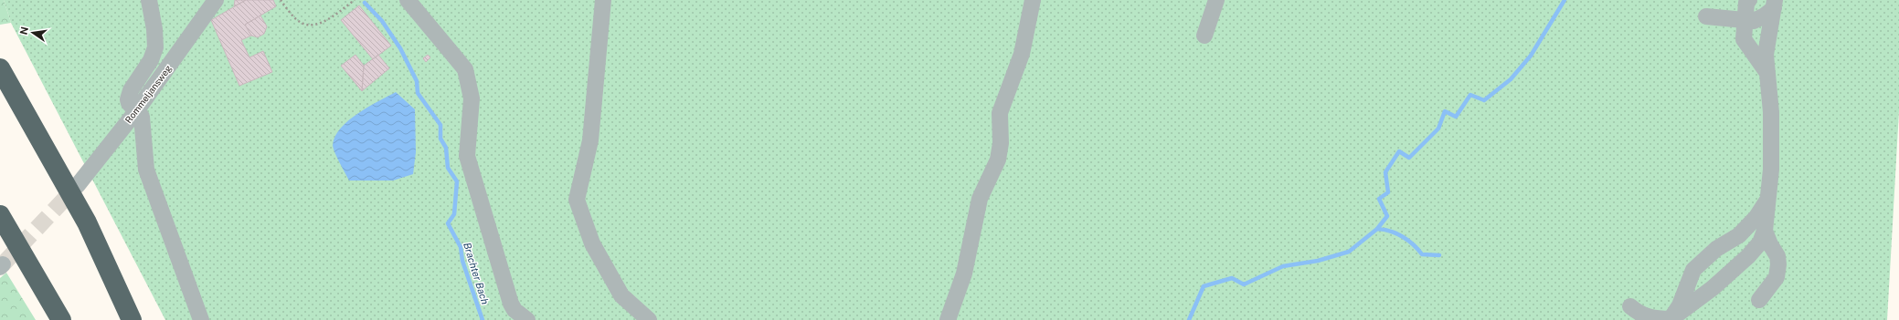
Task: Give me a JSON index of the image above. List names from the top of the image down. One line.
{"streets":{"street":["Rommeljansweg"]},"water":["Brachter Bach"],"north":"left"}
